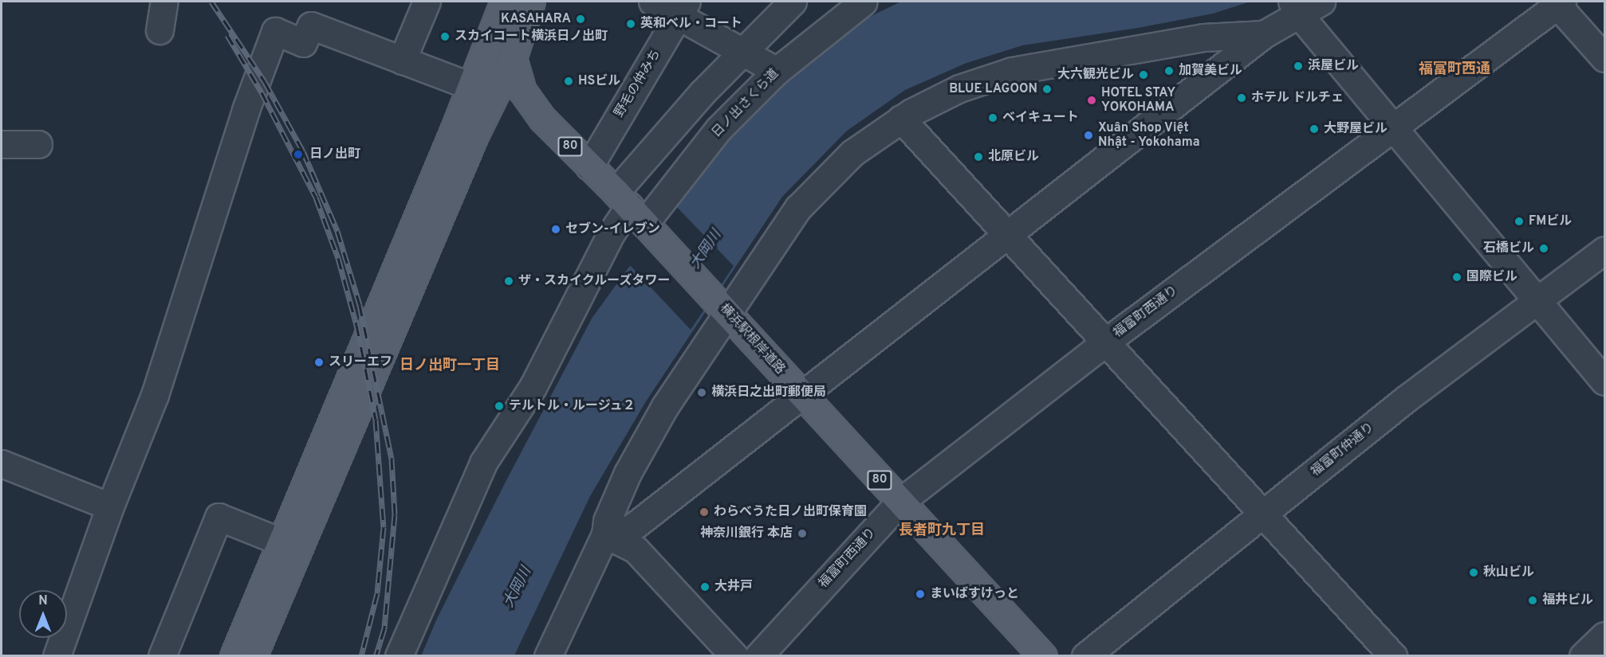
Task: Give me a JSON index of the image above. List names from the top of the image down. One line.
{"streets":{"main road":["80","横浜駅根岸道路"],"street":["野毛の仲みち","日ノ出さくら道","福富町西通り","福富町仲通り"]},"crossings":[["野毛の仲みち","横浜駅根岸道路"],["日ノ出さくら道","横浜駅根岸道路"],["福富町西通り","横浜駅根岸道路"]],"districts":["福富町西通","日ノ出町一丁目","長者町九丁目"],"water":["大岡川"],"places":["KASAHARA","英和ベル・コート","スカイコート横浜日ノ出町","浜屋ビル","加賀美ビル","大六観光ビル","HSビル","BLUE LAGOON","ホテル ドルチェ","HOTEL STAY YOKOHAMA","ベイキュート","大野屋ビル","Xuân Shop Việt Nhật - Yokohama","日ノ出町","北原ビル","FMビル","セブン-イレブン","石橋ビル","国際ビル","ザ・スカイクルーズタワー","スリーエフ","横浜日之出町郵便局","テルトル・ルージュ２","わらべうた日ノ出町保育園","神奈川銀行 本店","秋山ビル","大井戸","まいばすけっと","福井ビル"],"north":"top"}
